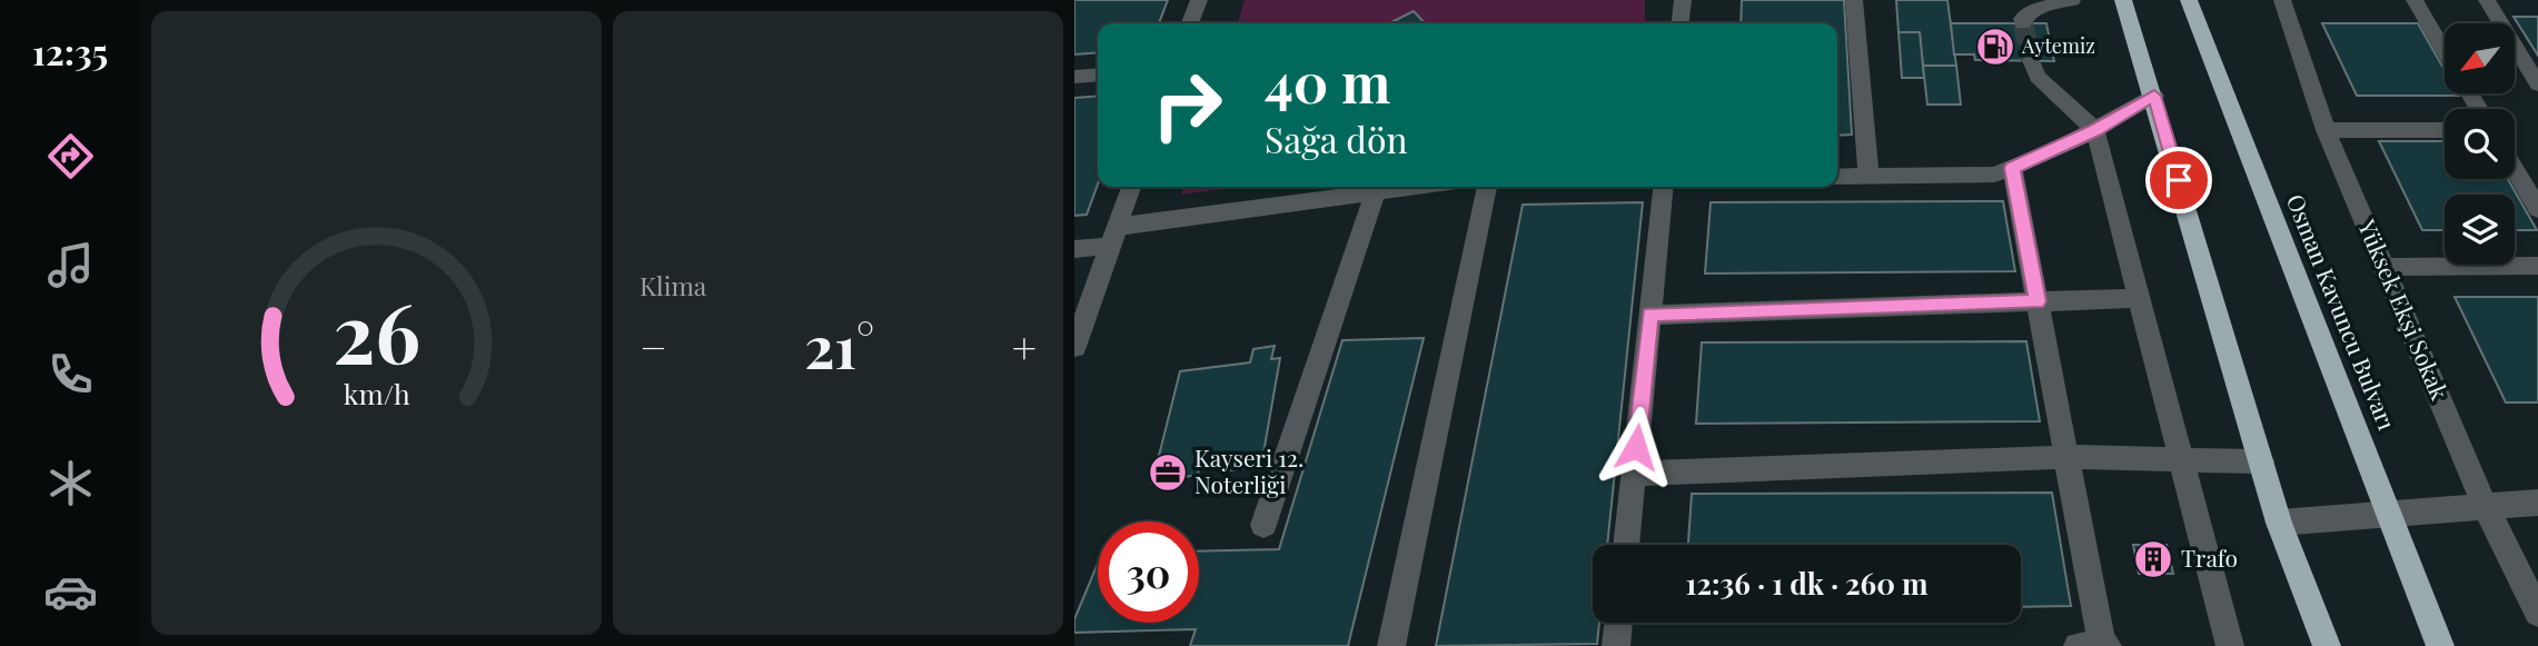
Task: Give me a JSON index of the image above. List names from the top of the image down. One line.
{"streets":{"highway":["Osman Kavuncu Bulvarı"],"street":["Yüksek Ekşi Sokak"]},"places":{"fuel station":["Aytemiz"],"office":["Kayseri 12. Noterliği"],"building":["Trafo"]},"north":"bottom left","page":{"tabs":"12:35","tile":"Klima","turn":["40 m","Sağa dön"],"heat":["−","21°","+"],"limit":"30","trip":"12:36 · 1 dk · 260 m","gauge":["26","km/h"]}}
